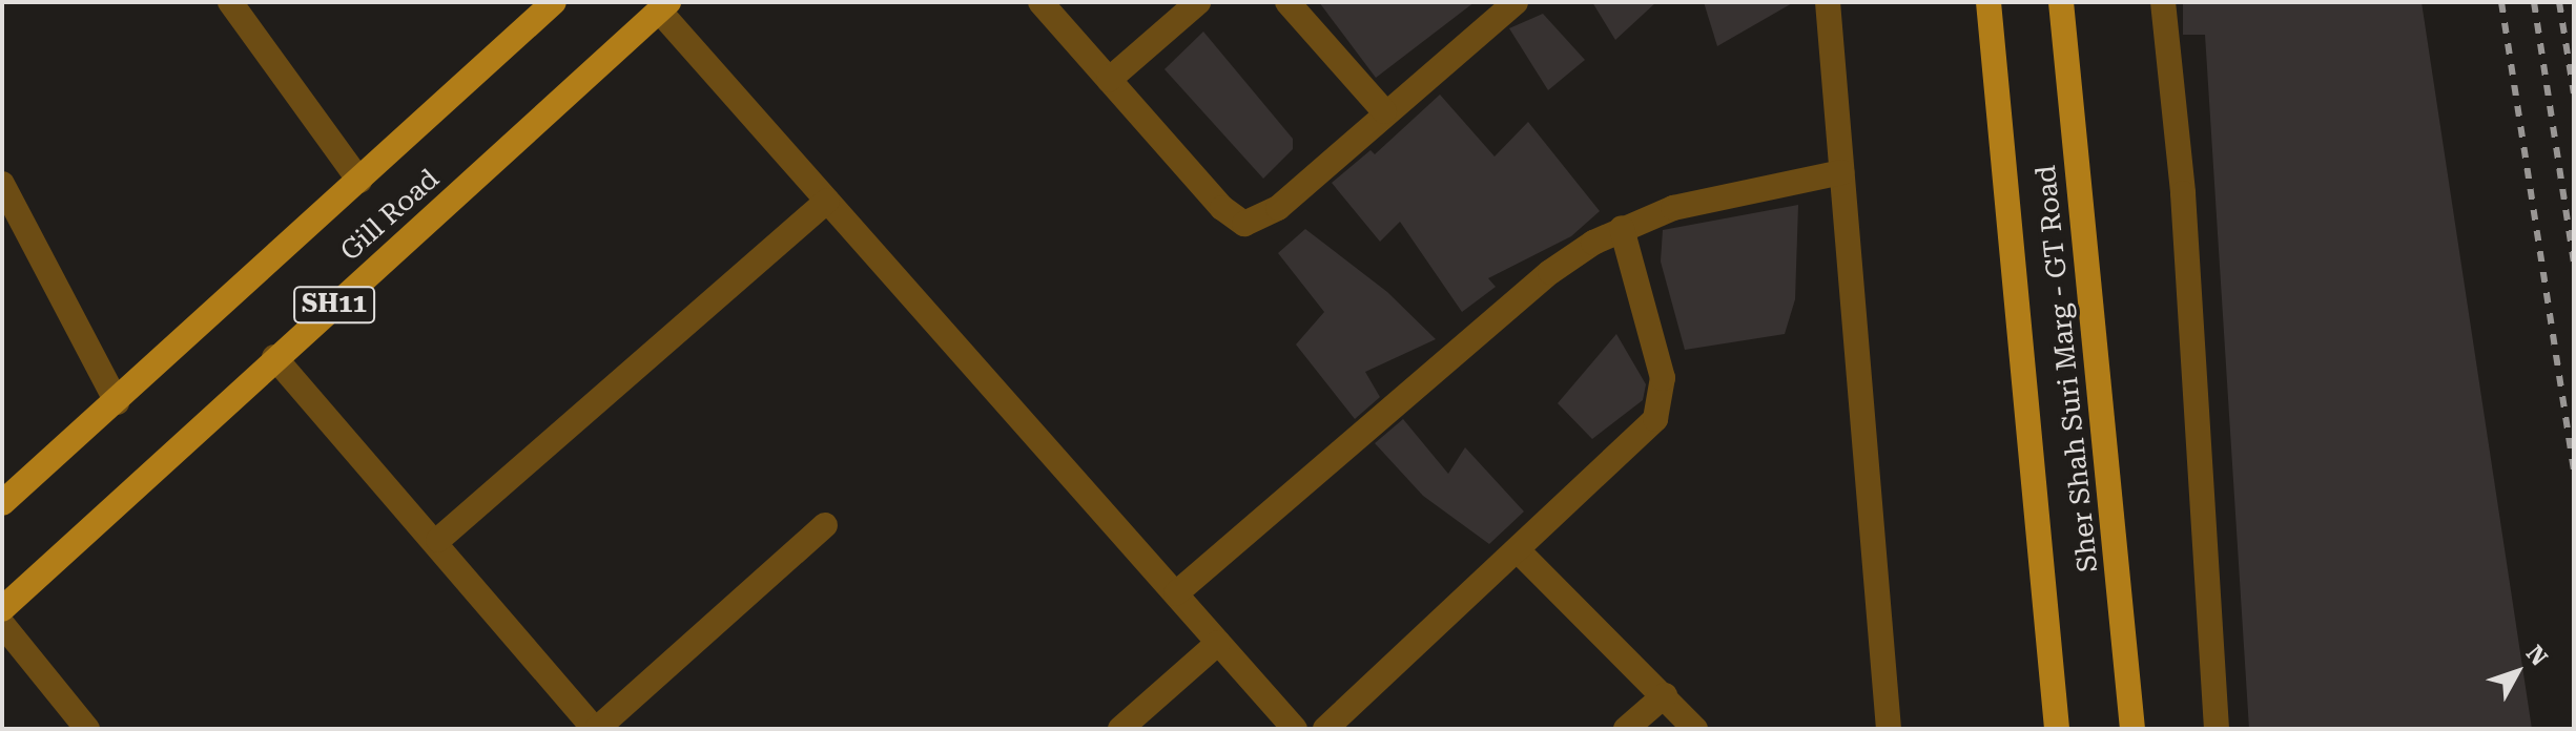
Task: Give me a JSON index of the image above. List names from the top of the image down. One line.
{"streets":{"main road":["Gill Road","SH11","Sher Shah Suri Marg - GT Road"]},"north":"top right"}
